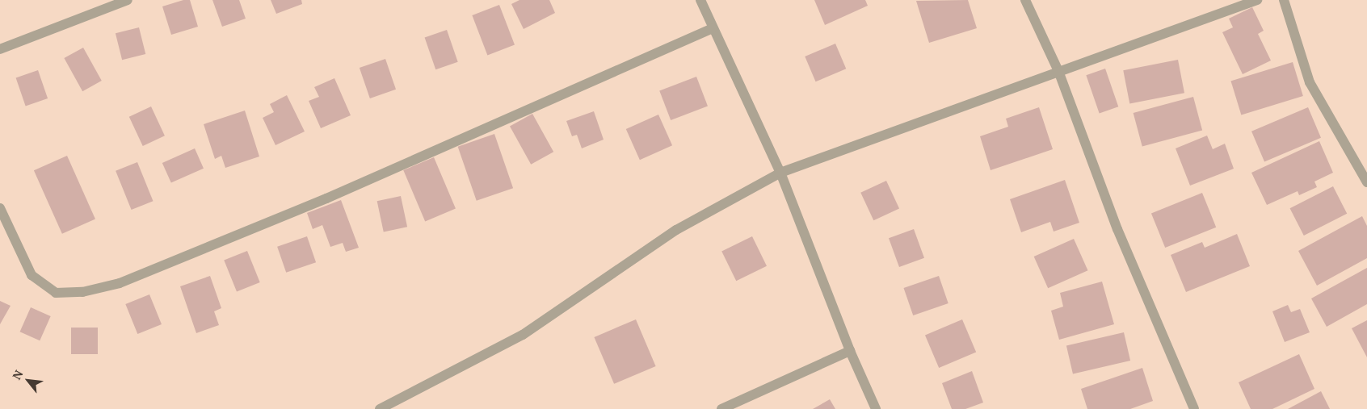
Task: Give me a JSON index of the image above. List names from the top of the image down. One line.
{"north":"top left"}
